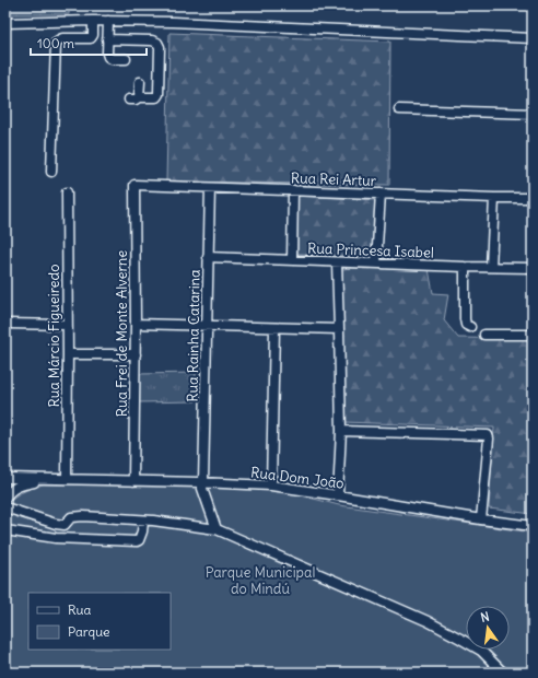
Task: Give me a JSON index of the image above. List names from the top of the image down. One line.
{"streets":{"street":["Rua Rei Artur","Rua Princesa Isabel","Rua Frei de Monte Alverne","Rua Márcio Figueiredo","Rua Rainha Catarina","Rua Dom João"]},"crossings":[["Rua Rei Artur","Rua Frei de Monte Alverne"],["Rua Rei Artur","Rua Rainha Catarina"],["Rua Princesa Isabel","Rua Rainha Catarina"],["Rua Frei de Monte Alverne","Rua Dom João"],["Rua Márcio Figueiredo","Rua Dom João"],["Rua Rainha Catarina","Rua Dom João"]],"parks":["Parque Municipal do Mindú"],"legend":["Rua","Parque"],"scale_bar":"100 m","north":"top"}
